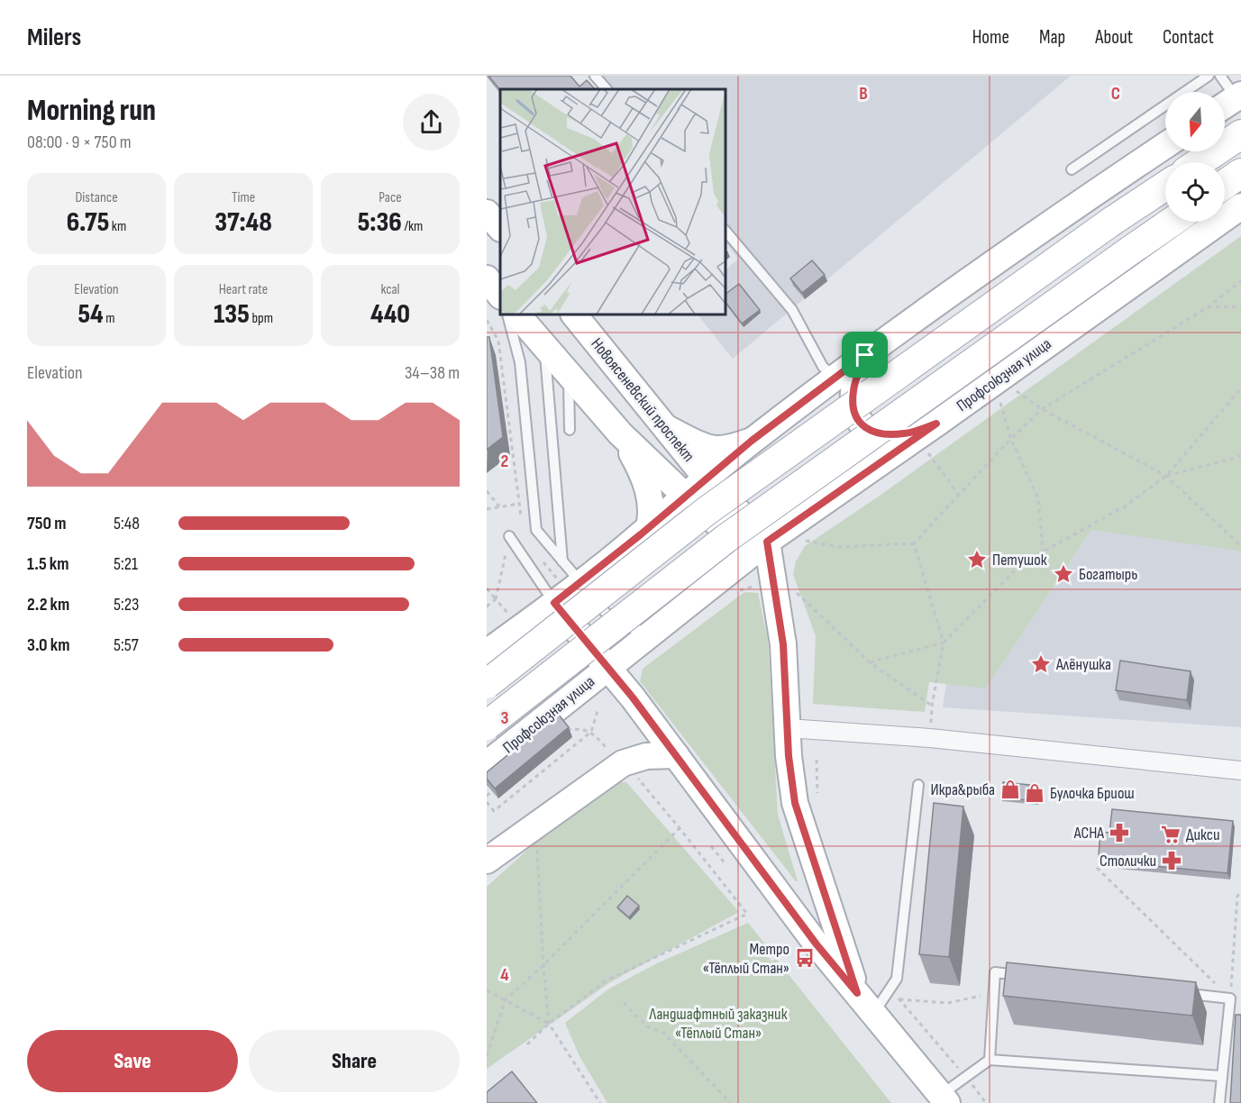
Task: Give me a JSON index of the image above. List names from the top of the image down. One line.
{"streets":{"main road":["Профсоюзная улица","Новоясеневский проспект"]},"crossings":[["Профсоюзная улица","Новоясеневский проспект"]],"parks":["Ландшафтный заказник «Тёплый Стан»"],"places":{"place":["Петушок","Богатырь","Алёнушка"],"shop":["Икра&рыба","Булочка Бриош"],"pharmacy":["АСНА","Столички"],"supermarket":["Дикси"],"bus stop":["Метро «Тёплый Стан»"]},"north":"bottom","page":{"header":"Milers","nav":["Home","Map","About","Contact"],"heading":["Morning run","08:00 · 9 × 750 m"],"stats":[["Distance","6.75 km"],["Time","37:48"],["Pace","5:36 /km"],["Elevation","54 m"],["Heart rate","135 bpm"],["kcal","440"]],"chart":["Elevation","34–38 m"],"list":[{"name":"750 m","note":"5:48"},{"name":"1.5 km","note":"5:21"},{"name":"2.2 km","note":"5:23"},{"name":"3.0 km","note":"5:57"}],"buttons":["Save","Share"]},"grid":{"columns":["B","C"],"rows":["2","3","4"]}}
